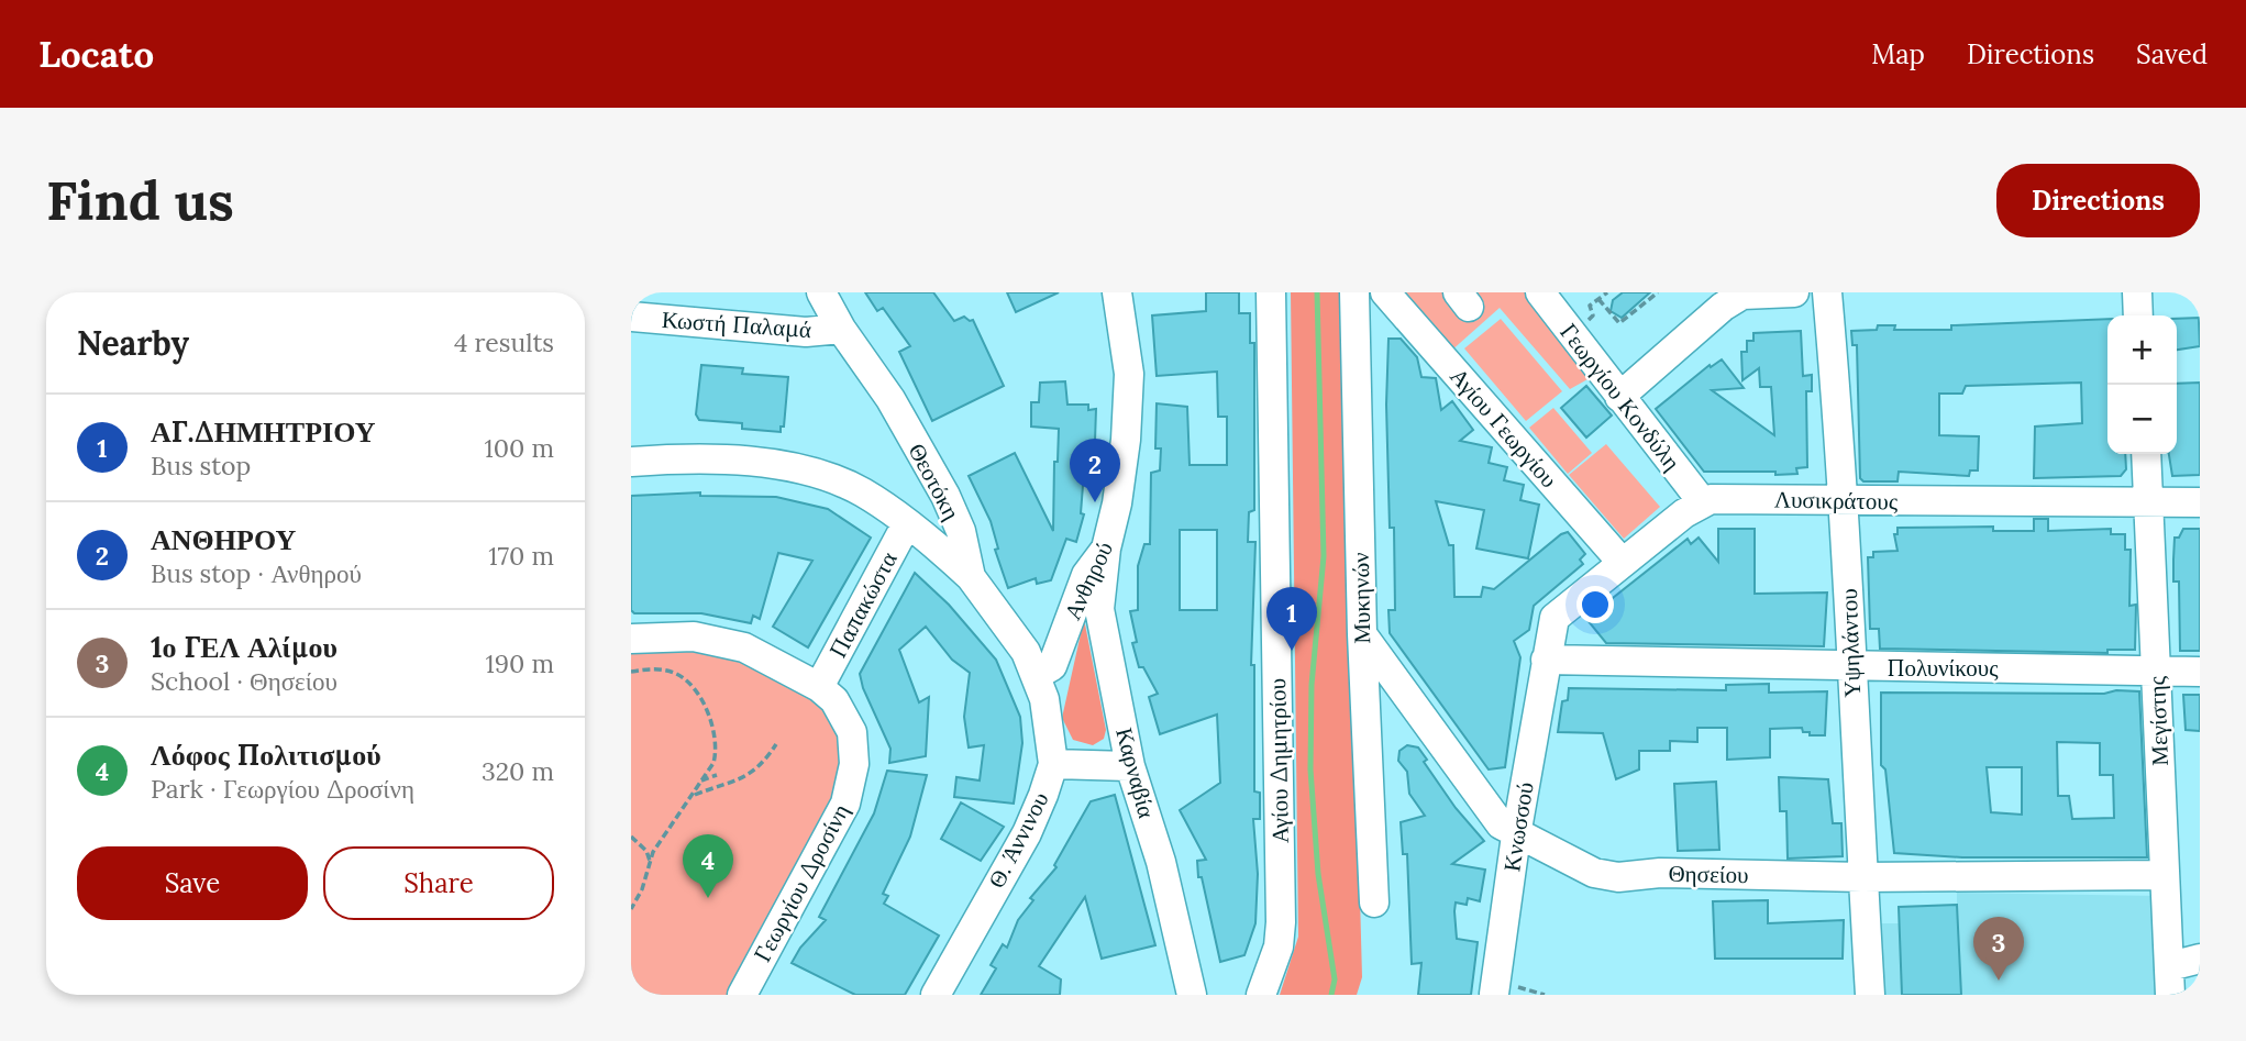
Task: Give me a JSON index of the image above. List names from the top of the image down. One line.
{"streets":{"street":["Κωστή Παλαμά","Γεωργίου Κονδύλη","Αγίου Γεωργίου","Θεοτόκη","Λυσικράτους","Ανθηρού","Μυκηνών","Παπακώστα","Υψηλάντου","Πολυνίκους","Μεγίστης","Αγίου Δημητρίου","Καρναβία","Κνωσσού","Θ. Άννινου","Θησείου","Γεωργίου Δροσίνη"]},"crossings":[["Κωστή Παλαμά","Θεοτόκη"],["Γεωργίου Κονδύλη","Λυσικράτους"],["Θεοτόκη","Ανθηρού"],["Θεοτόκη","Θ. Άννινου"],["Λυσικράτους","Υψηλάντου"],["Λυσικράτους","Μεγίστης"],["Ανθηρού","Καρναβία"],["Ανθηρού","Θ. Άννινου"],["Μυκηνών","Θησείου"],["Παπακώστα","Γεωργίου Δροσίνη"],["Υψηλάντου","Πολυνίκους"],["Υψηλάντου","Θησείου"],["Πολυνίκους","Μεγίστης"],["Πολυνίκους","Κνωσσού"],["Μεγίστης","Θησείου"],["Κνωσσού","Θησείου"]],"page":{"header":"Locato","nav":["Map","Directions","Saved"],"buttons":["Directions",["Save","Share"]],"title":"Find us","heading":["Nearby","4 results"],"map_buttons":["+","−"],"list":[{"mark":"1","name":"ΑΓ.ΔΗΜΗΤΡΙΟΥ","note":"Bus stop","value":"100 m"},{"mark":"2","name":"ΑΝΘΗΡΟΥ","note":"Bus stop · Ανθηρού","value":"170 m"},{"mark":"3","name":"1ο ΓΕΛ Αλίμου","note":"School · Θησείου","value":"190 m"},{"mark":"4","name":"Λόφος Πολιτισμού","note":"Park · Γεωργίου Δροσίνη","value":"320 m"}],"pins":["2","1","4","3"]}}
